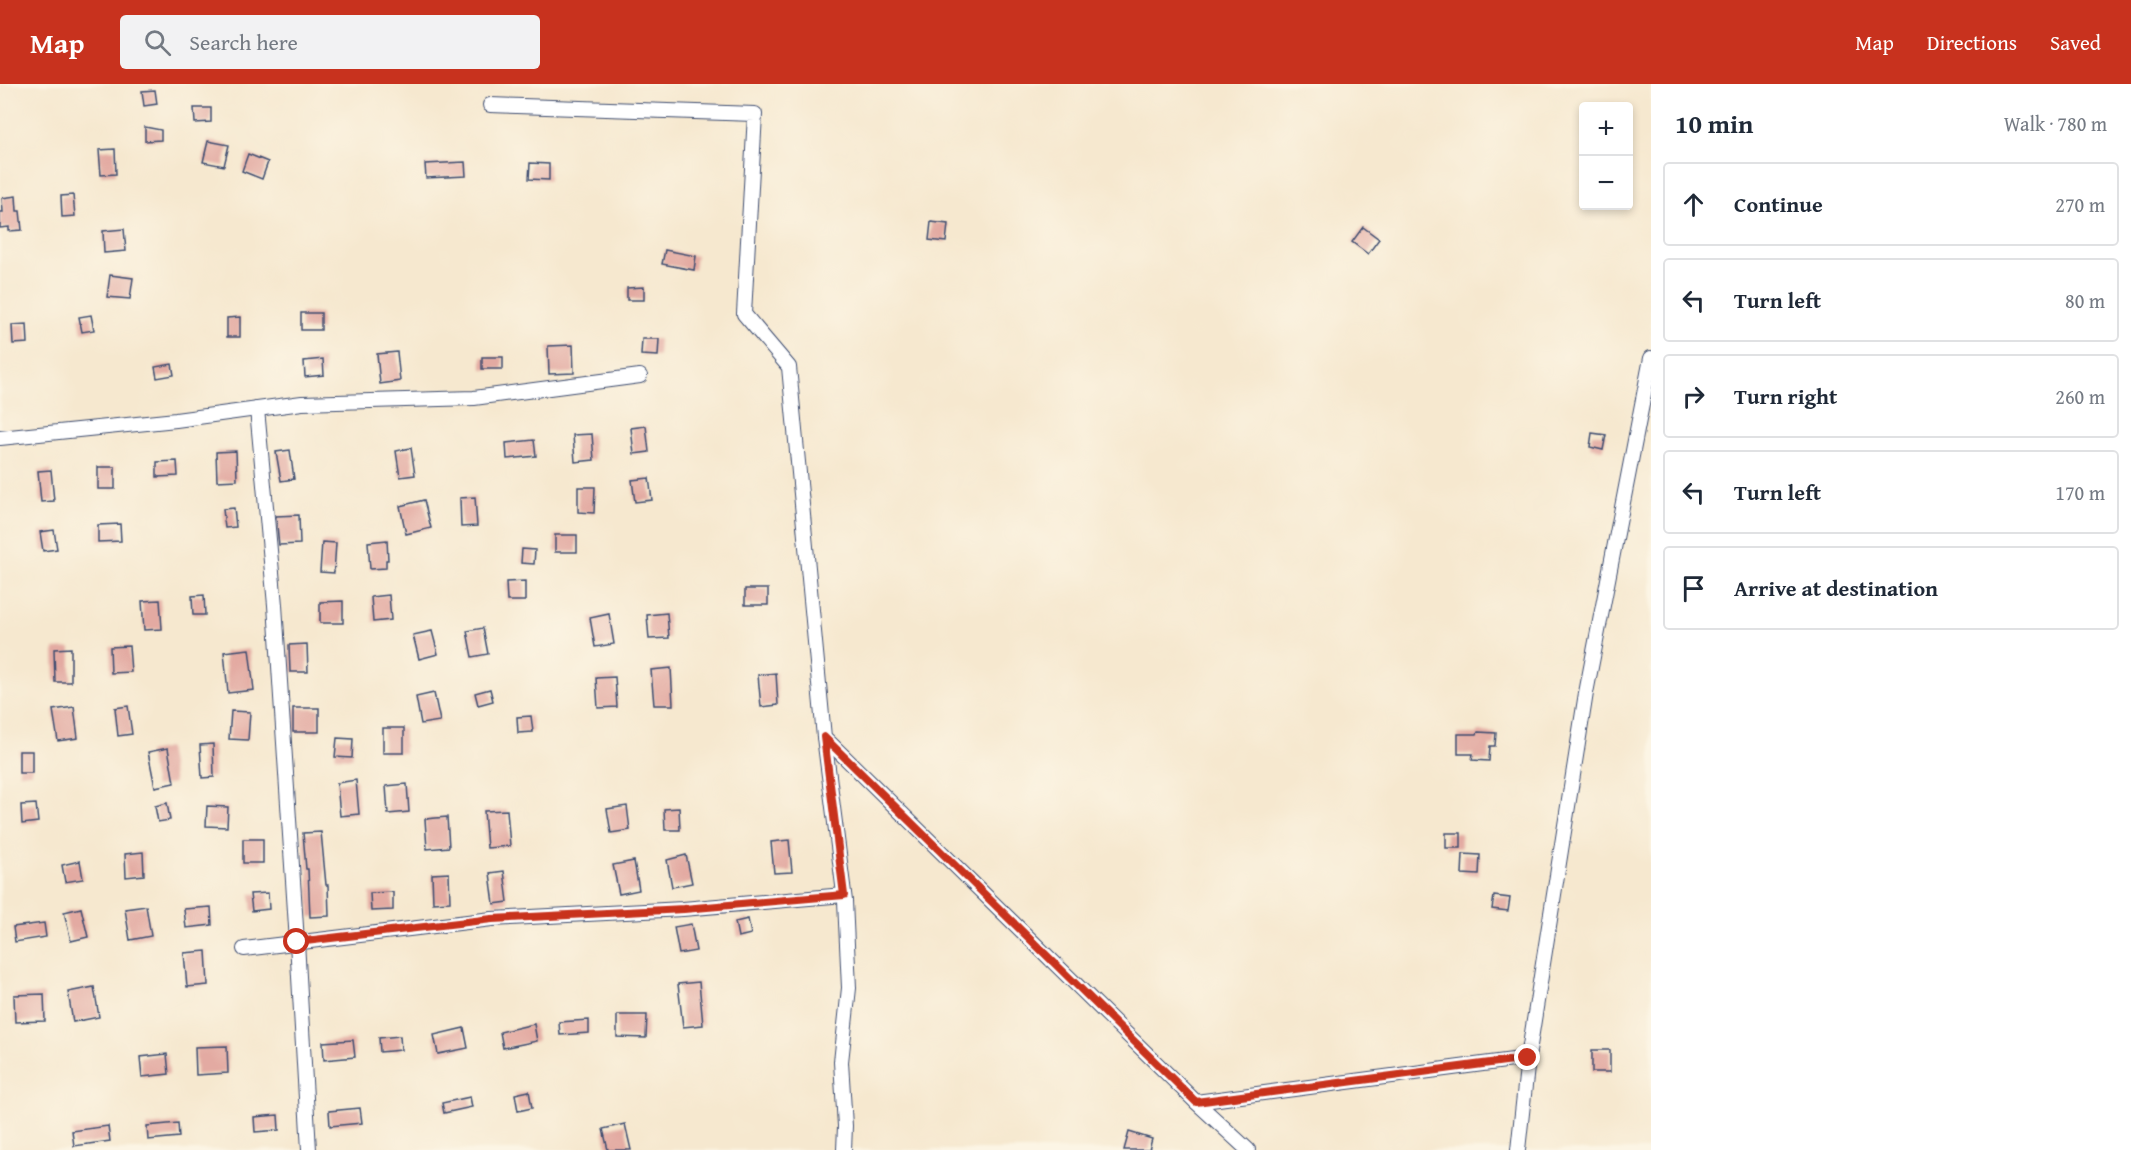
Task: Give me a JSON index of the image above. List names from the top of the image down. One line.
{"page":{"header":"Map","search":"Search here","nav":["Map","Directions","Saved"],"heading":["10 min","Walk · 780 m"],"map_buttons":["+","−"],"list":[["Continue","270 m"],["Turn left","80 m"],["Turn right","260 m"],["Turn left","170 m"],"Arrive at destination"]}}
